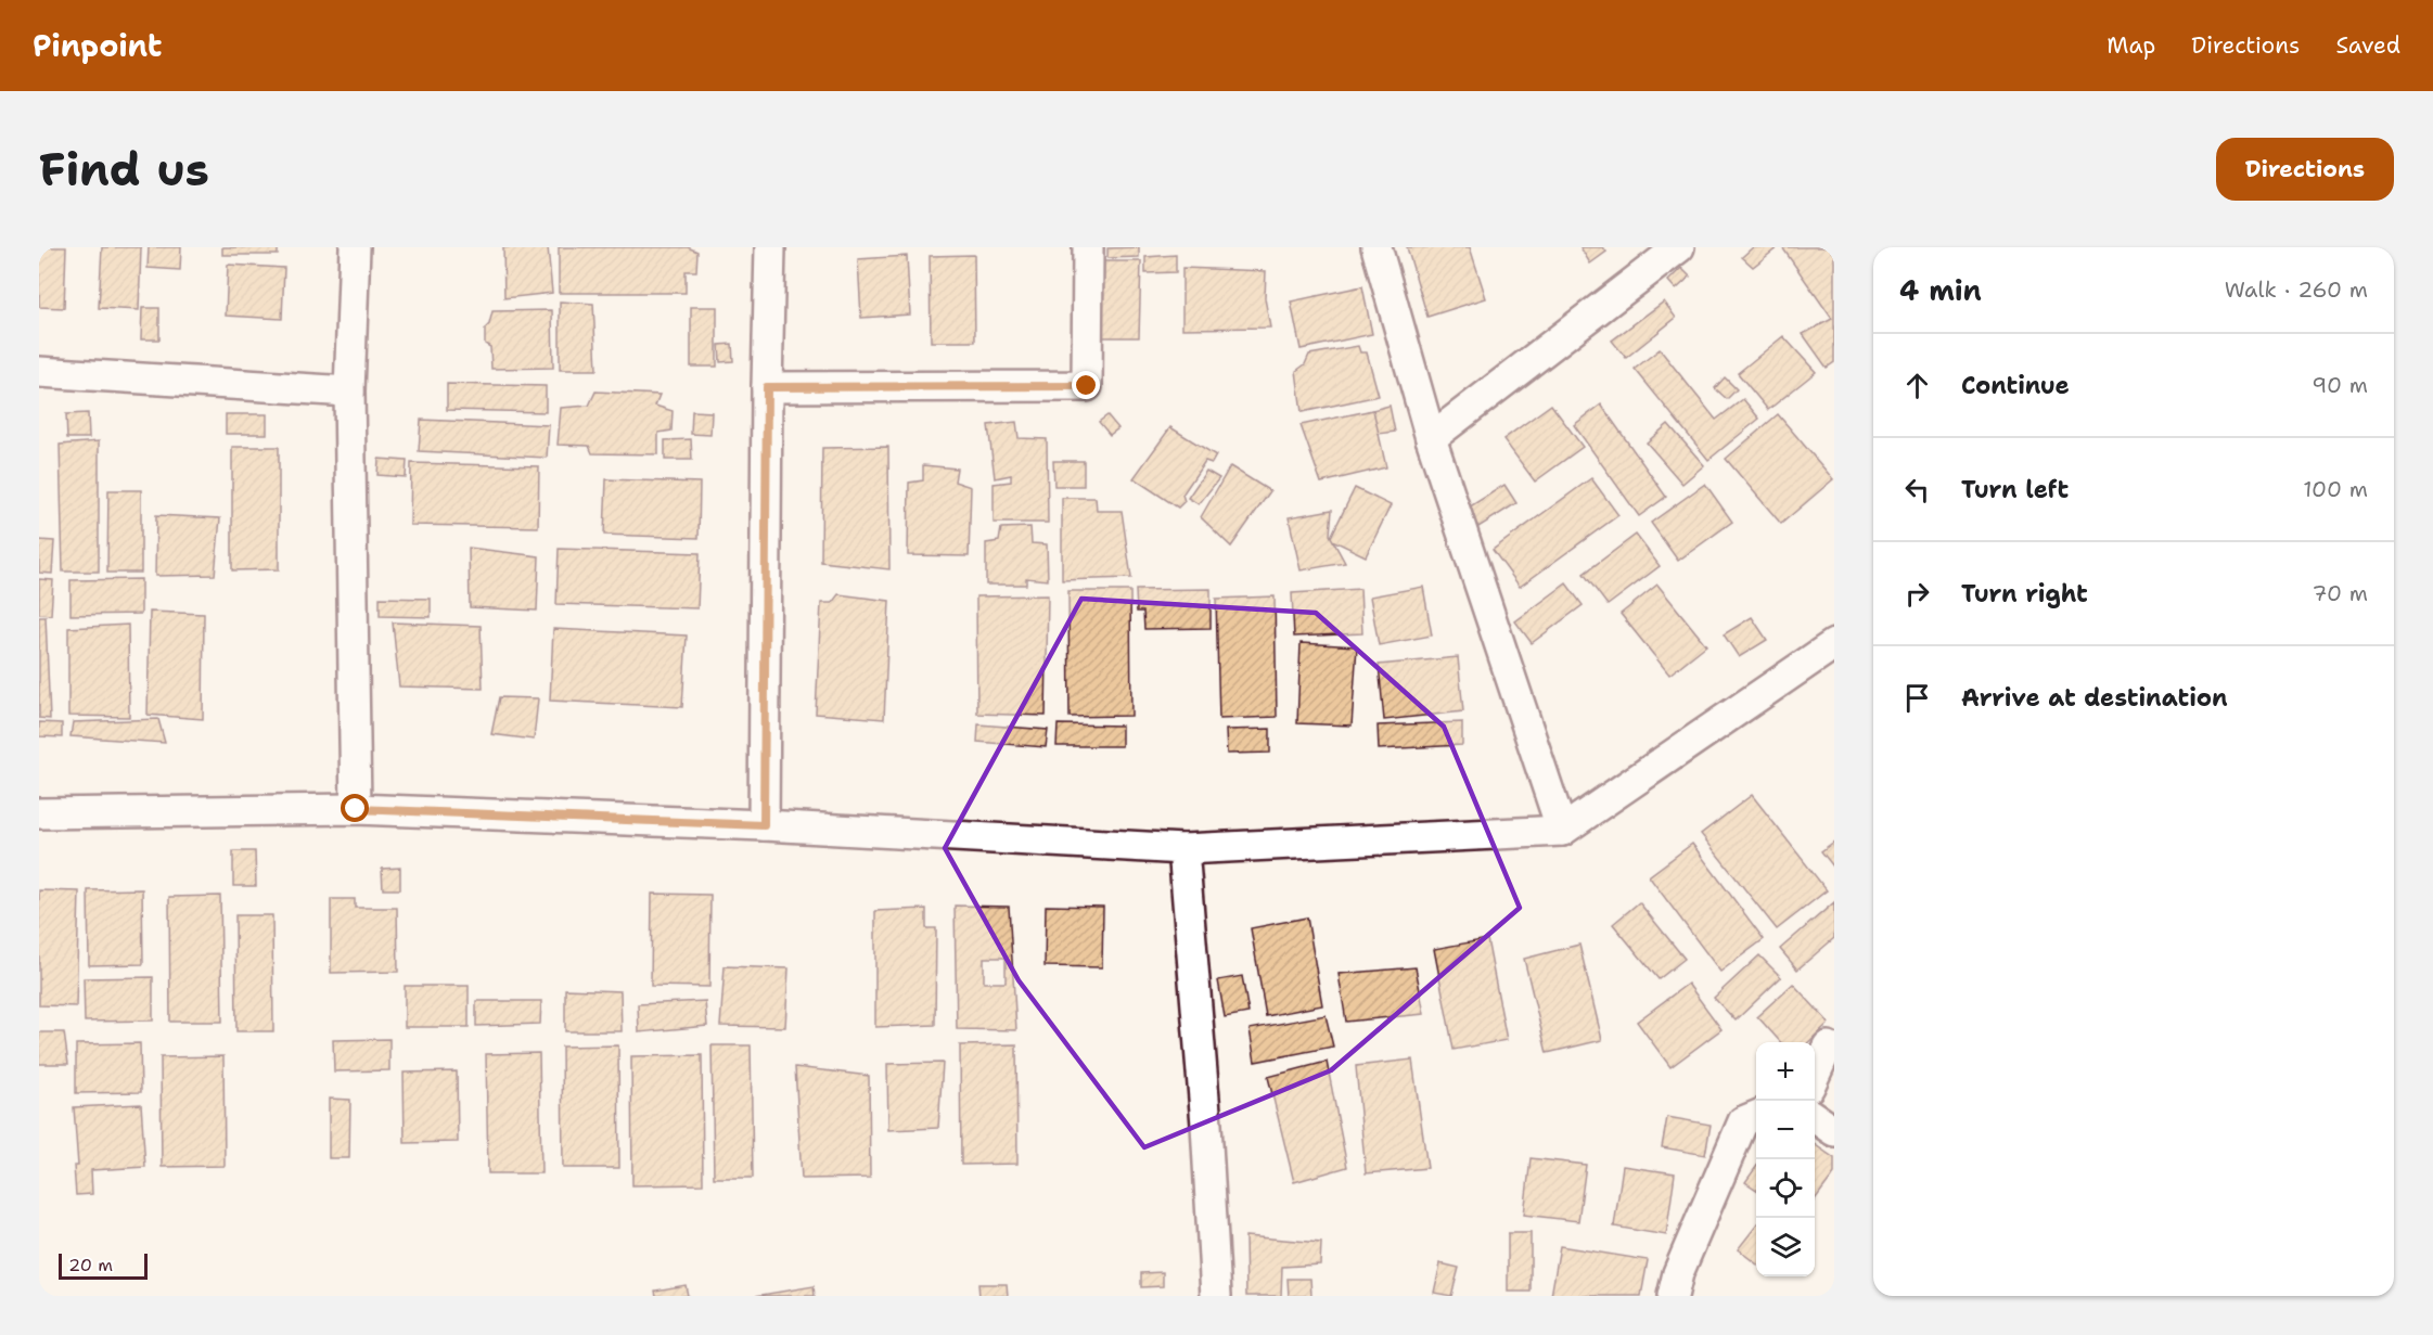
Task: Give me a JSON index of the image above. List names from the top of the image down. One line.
{"scale_bar":"20 m","page":{"header":"Pinpoint","nav":["Map","Directions","Saved"],"buttons":"Directions","title":"Find us","heading":["4 min","Walk · 260 m"],"list":[["Continue","90 m"],["Turn left","100 m"],["Turn right","70 m"],"Arrive at destination"],"map_buttons":["+","−"],"scale":"20 m"}}
